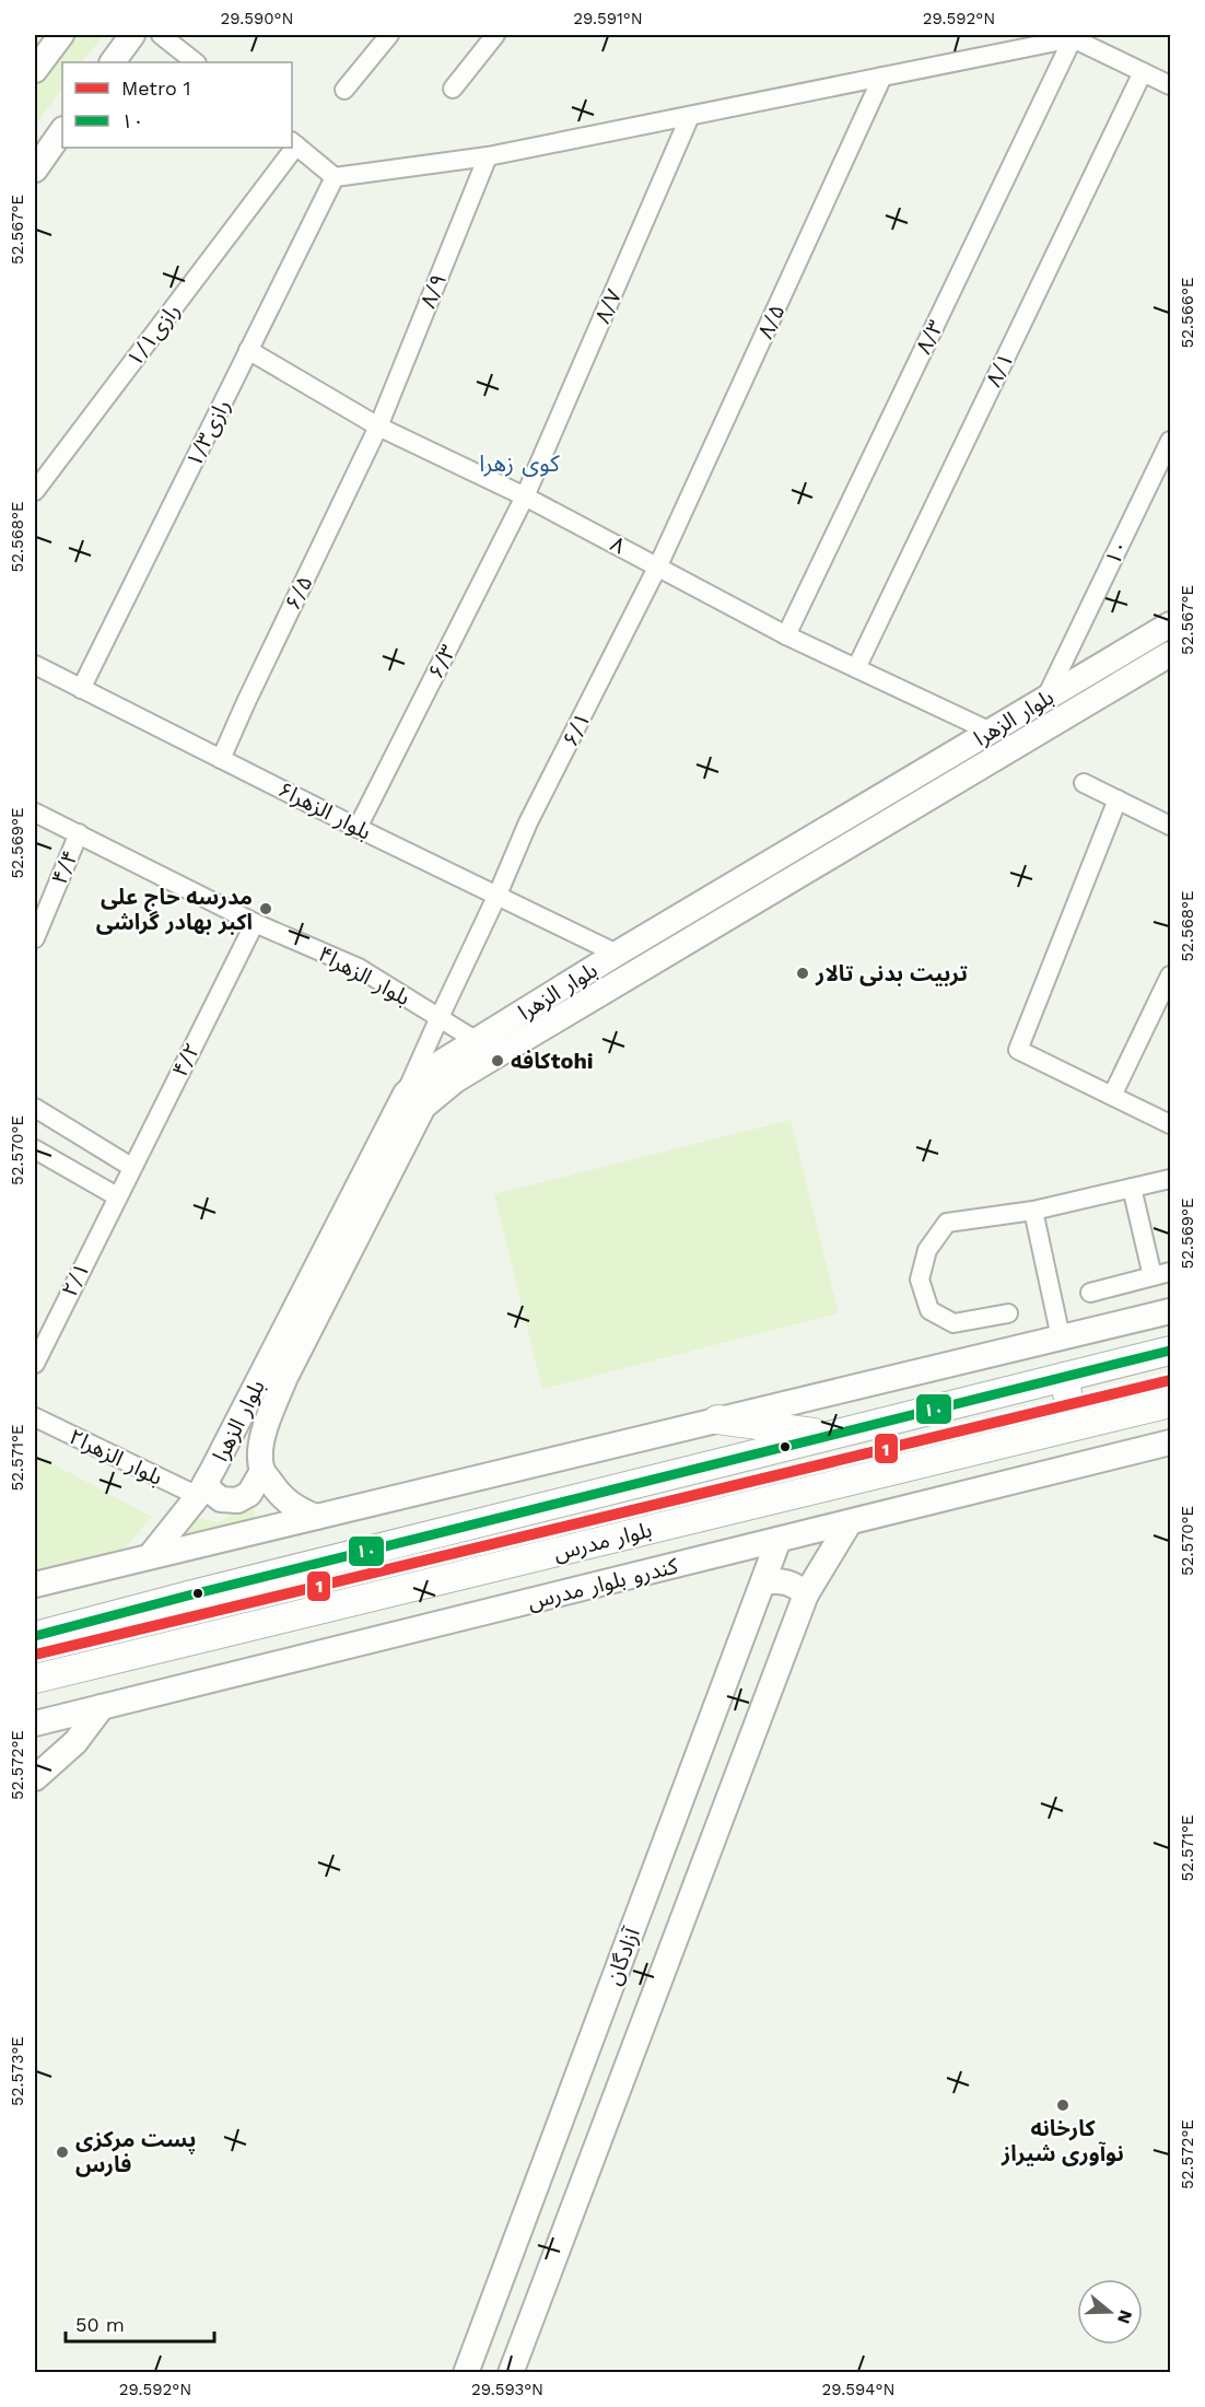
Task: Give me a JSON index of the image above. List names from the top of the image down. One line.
{"streets":{"main road":["بلوار الزهرا","بلوار مدرس","کندرو بلوار مدرس","آزادگان"],"street":["۸/۹","۸/۷","۸/۵","رازی۱/۱","۸/۳","۸/۱","رازی۱/۳","۸","۱۰","۶/۵","۶/۳","۶/۱","بلوار الزهرا۶","۴/۴","بلوار الزهرا۴","۴/۲","۲/۱","بلوار الزهرا۲"]},"crossings":[["۸/۹","۸"],["۸/۹","۶/۵"],["۸/۷","۸"],["۸/۷","۶/۳"],["۸/۵","۸"],["۸/۵","۶/۱"],["۸/۳","۸"],["۸/۱","۸"],["رازی۱/۳","۸"],["رازی۱/۳","بلوار الزهرا۶"],["۸","۶/۵"],["۸","۶/۳"],["۸","بلوار الزهرا"],["۸","۶/۱"],["۱۰","بلوار الزهرا"],["۶/۵","بلوار الزهرا۶"],["۶/۳","بلوار الزهرا۶"],["بلوار الزهرا","۶/۱"],["بلوار الزهرا","بلوار الزهرا۶"],["بلوار الزهرا","بلوار الزهرا۴"],["بلوار الزهرا","بلوار الزهرا۲"],["۶/۱","بلوار الزهرا۶"],["۶/۱","بلوار الزهرا۴"],["۴/۴","بلوار الزهرا۴"],["بلوار الزهرا۴","۴/۲"],["۴/۲","۲/۱"],["کندرو بلوار مدرس","آزادگان"]],"districts":["کوی زهرا"],"places":["مدرسه حاج علی اکبر بهادر گراشی","تربیت بدنی تالار","کافهtohi","کارخانه نوآوری شیراز","پست مرکزی فارس"],"lines":["transit line ۱۰","metro line 1"],"legend":["Metro 1","۱۰"],"scale_bar":"50 m","north":"right","coordinates":["29.590°N","29.591°N","29.592°N","52.567°E","52.566°E","52.568°E","52.569°E","52.570°E","52.571°E","52.572°E","52.573°E","29.593°N","29.594°N"]}
